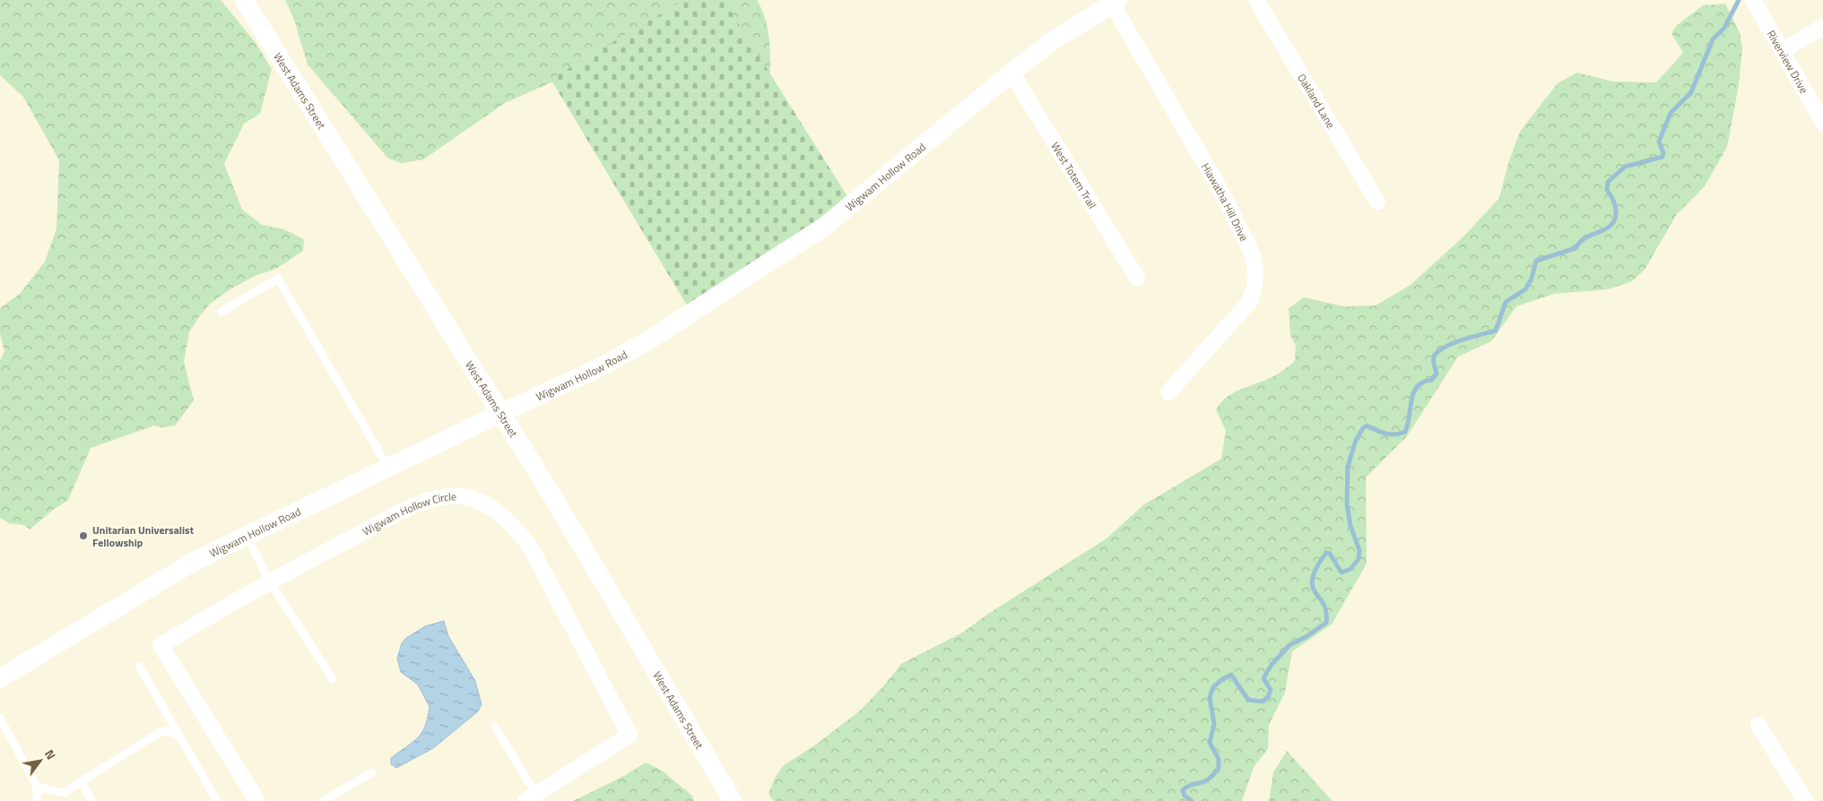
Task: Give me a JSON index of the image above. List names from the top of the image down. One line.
{"streets":{"street":["Riverview Drive","West Adams Street","Oakland Lane","West Totem Trail","Wigwam Hollow Road","Hiawatha Hill Drive","Wigwam Hollow Circle"]},"crossings":[["West Adams Street","Wigwam Hollow Road"],["West Totem Trail","Wigwam Hollow Road"],["Wigwam Hollow Road","Hiawatha Hill Drive"]],"places":["Unitarian Universalist Fellowship"],"north":"top right"}
